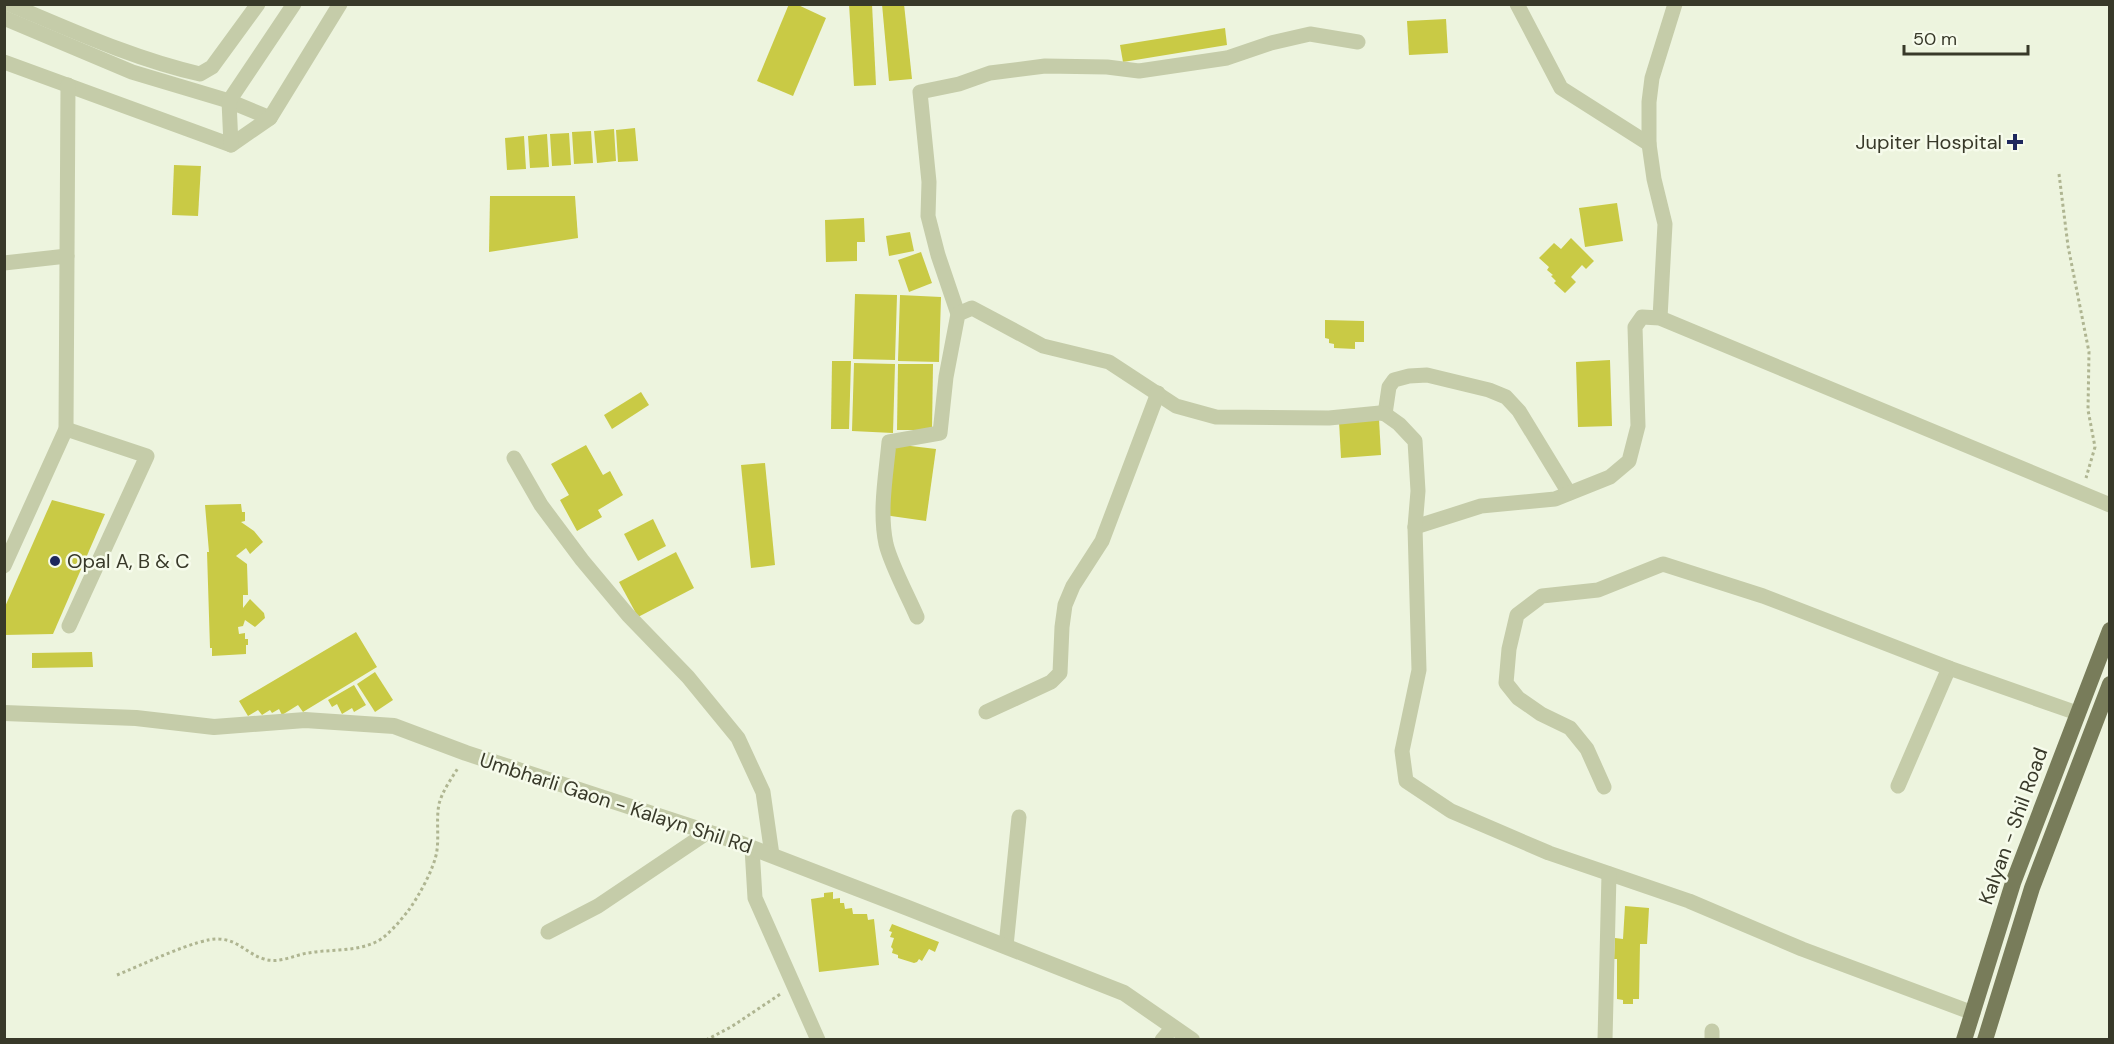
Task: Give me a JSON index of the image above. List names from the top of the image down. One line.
{"streets":{"main road":["Kalyan - Shil Road"],"street":["Umbharli Gaon - Kalayn Shil Rd"]},"places":{"health":["Jupiter Hospital"],"other":["Opal A, B & C"]},"scale_bar":"50 m"}
